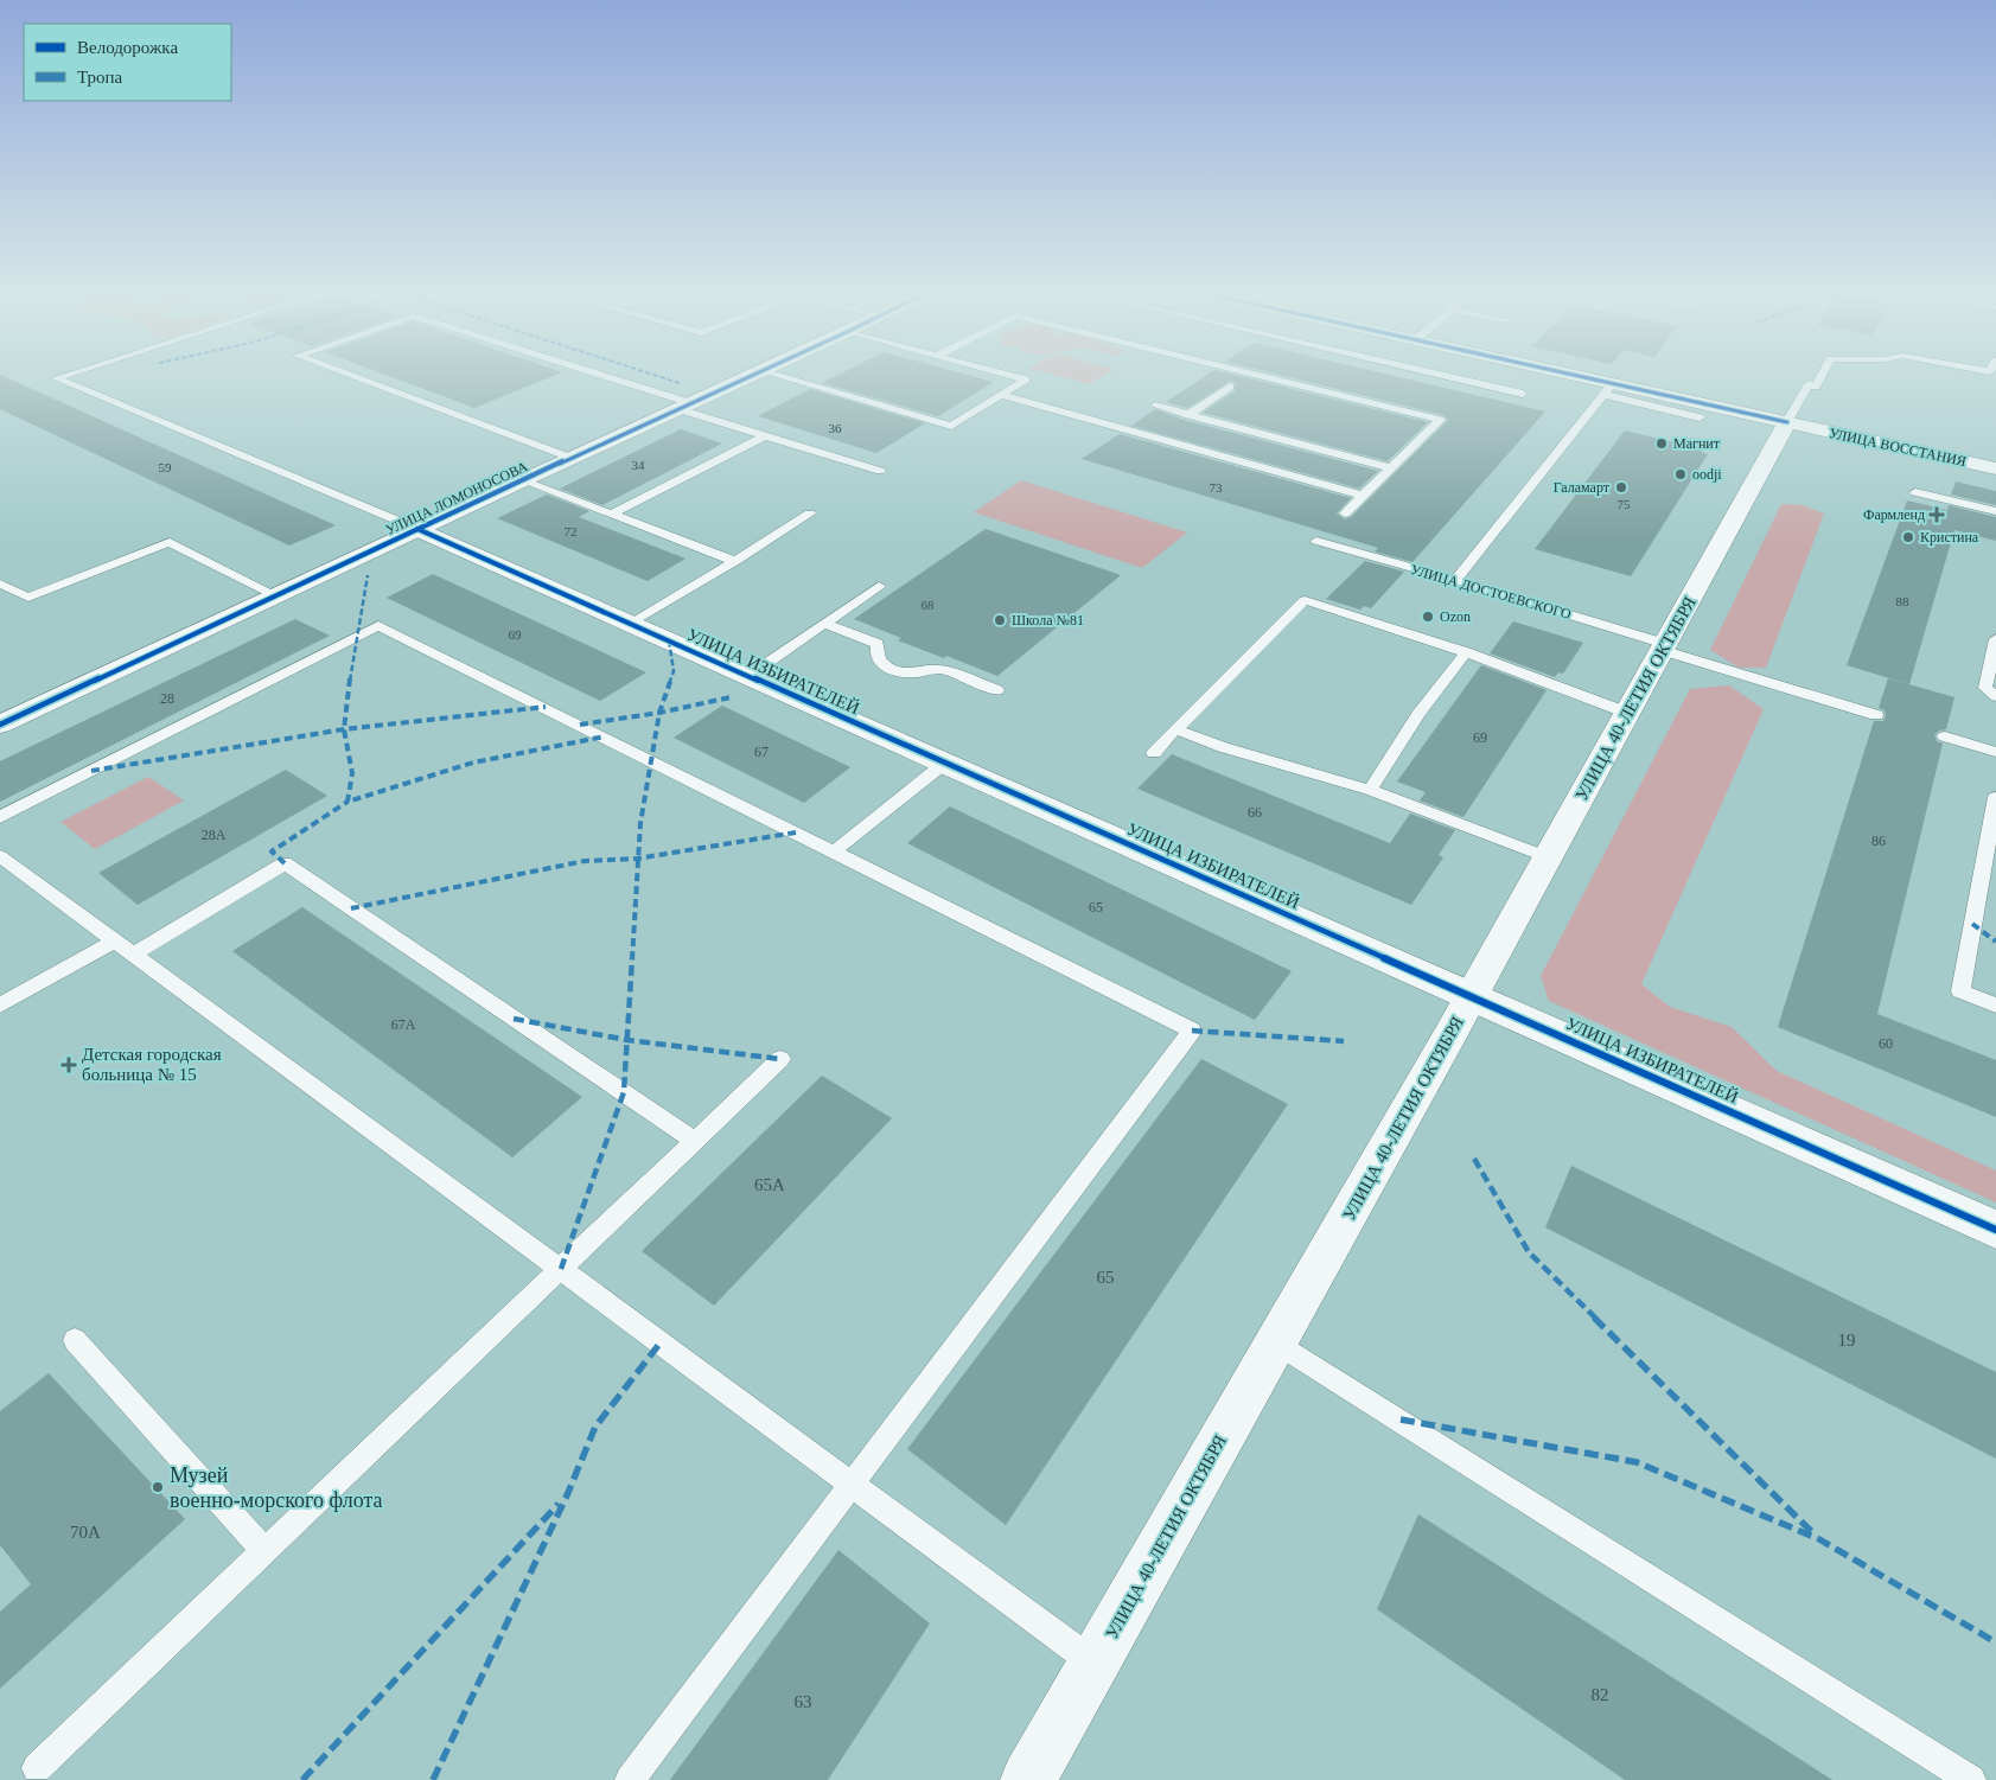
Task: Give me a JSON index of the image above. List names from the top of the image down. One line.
{"streets":{"street":["УЛИЦА ВОССТАНИЯ","УЛИЦА ЛОМОНОСОВА","УЛИЦА ИЗБИРАТЕЛЕЙ","УЛИЦА 40-ЛЕТИЯ ОКТЯБРЯ"],"lane":["УЛИЦА ДОСТОЕВСКОГО"]},"crossings":[["УЛИЦА ВОССТАНИЯ","УЛИЦА 40-ЛЕТИЯ ОКТЯБРЯ"],["УЛИЦА ЛОМОНОСОВА","УЛИЦА ИЗБИРАТЕЛЕЙ"],["УЛИЦА ДОСТОЕВСКОГО","УЛИЦА 40-ЛЕТИЯ ОКТЯБРЯ"],["УЛИЦА ИЗБИРАТЕЛЕЙ","УЛИЦА 40-ЛЕТИЯ ОКТЯБРЯ"]],"places":{"other":["Магнит","oodji","Галамарт","Кристина","Ozon","Школа №81","Музей военно-морского флота"],"health":["Фармленд","Детская городская больница № 15"]},"house_numbers":["36","34","59","73","75","72","88","68","69","28","69","67","66","28А","86","65","67А","60","65А","65","19","70А","82","63"],"legend":["Велодорожка","Тропа"]}
